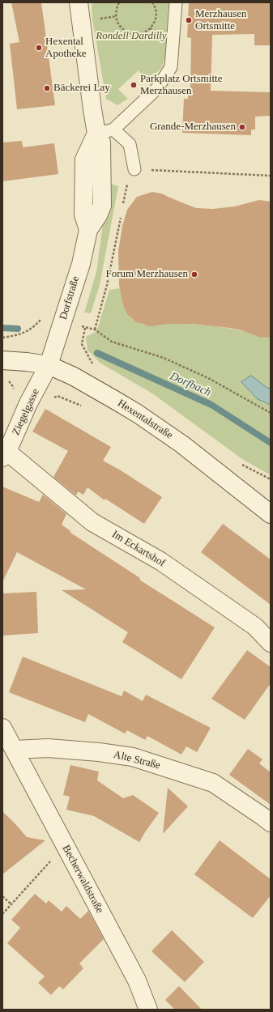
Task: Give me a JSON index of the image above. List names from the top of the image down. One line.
{"streets":{"street":["Dorfstraße","Ziegelgasse","Hexentalstraße","Im Eckartshof","Alte Straße","Becherwaldstraße"]},"crossings":[["Dorfstraße","Ziegelgasse"],["Dorfstraße","Hexentalstraße"],["Ziegelgasse","Hexentalstraße"],["Ziegelgasse","Im Eckartshof"],["Alte Straße","Becherwaldstraße"]],"water":["Dorfbach"],"parks":["Rondell Dardilly"],"places":["Merzhausen Ortsmitte","Hexental Apotheke","Parkplatz Ortsmitte Merzhausen","Bäckerei Lay","Grande-Merzhausen","Forum Merzhausen"]}
